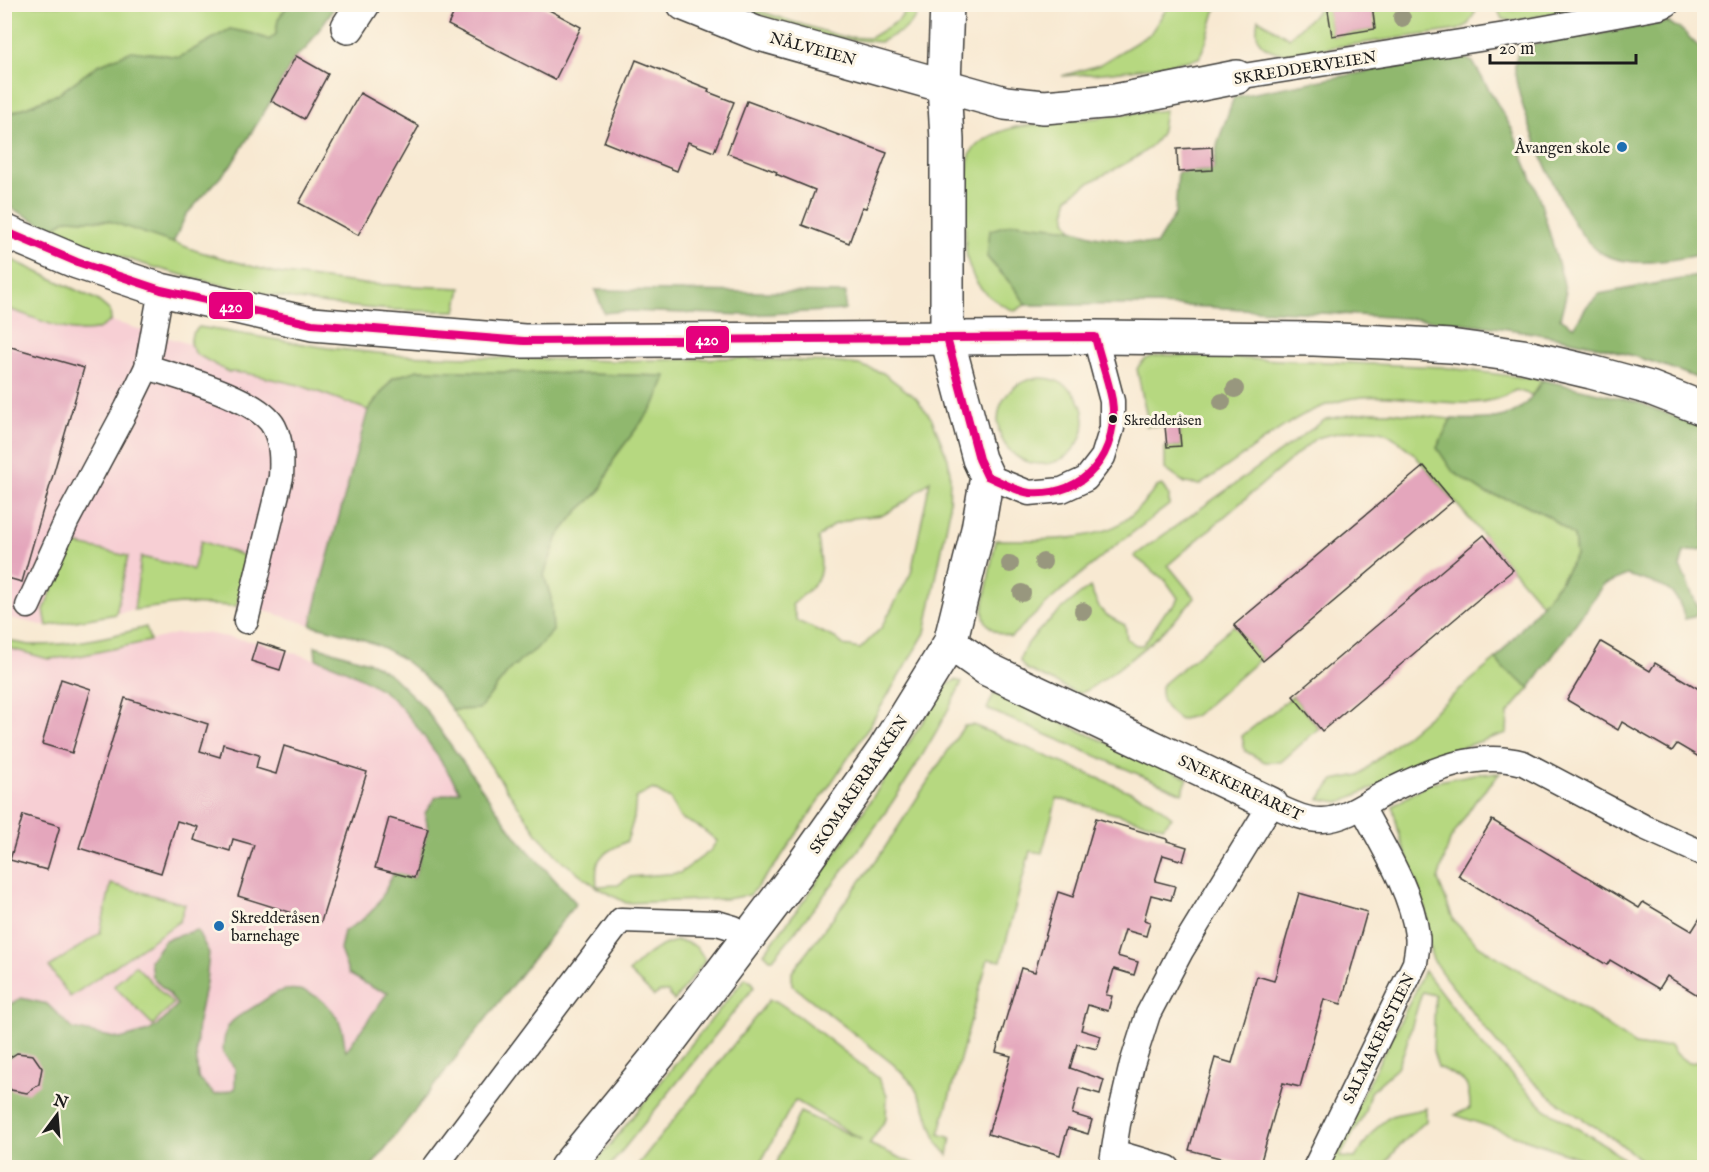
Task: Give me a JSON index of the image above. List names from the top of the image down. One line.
{"streets":{"street":["NÅLVEIEN","SKREDDERVEIEN","SKOMAKERBAKKEN","SNEKKERFARET"],"lane":["SALMAKERSTIEN"]},"crossings":[["NÅLVEIEN","SKREDDERVEIEN"],["SKOMAKERBAKKEN","SNEKKERFARET"],["SNEKKERFARET","SALMAKERSTIEN"]],"places":["Åvangen skole","Skredderåsen","Skredderåsen barnehage"],"lines":["transit line 420"],"scale_bar":"20 m","north":"top"}
